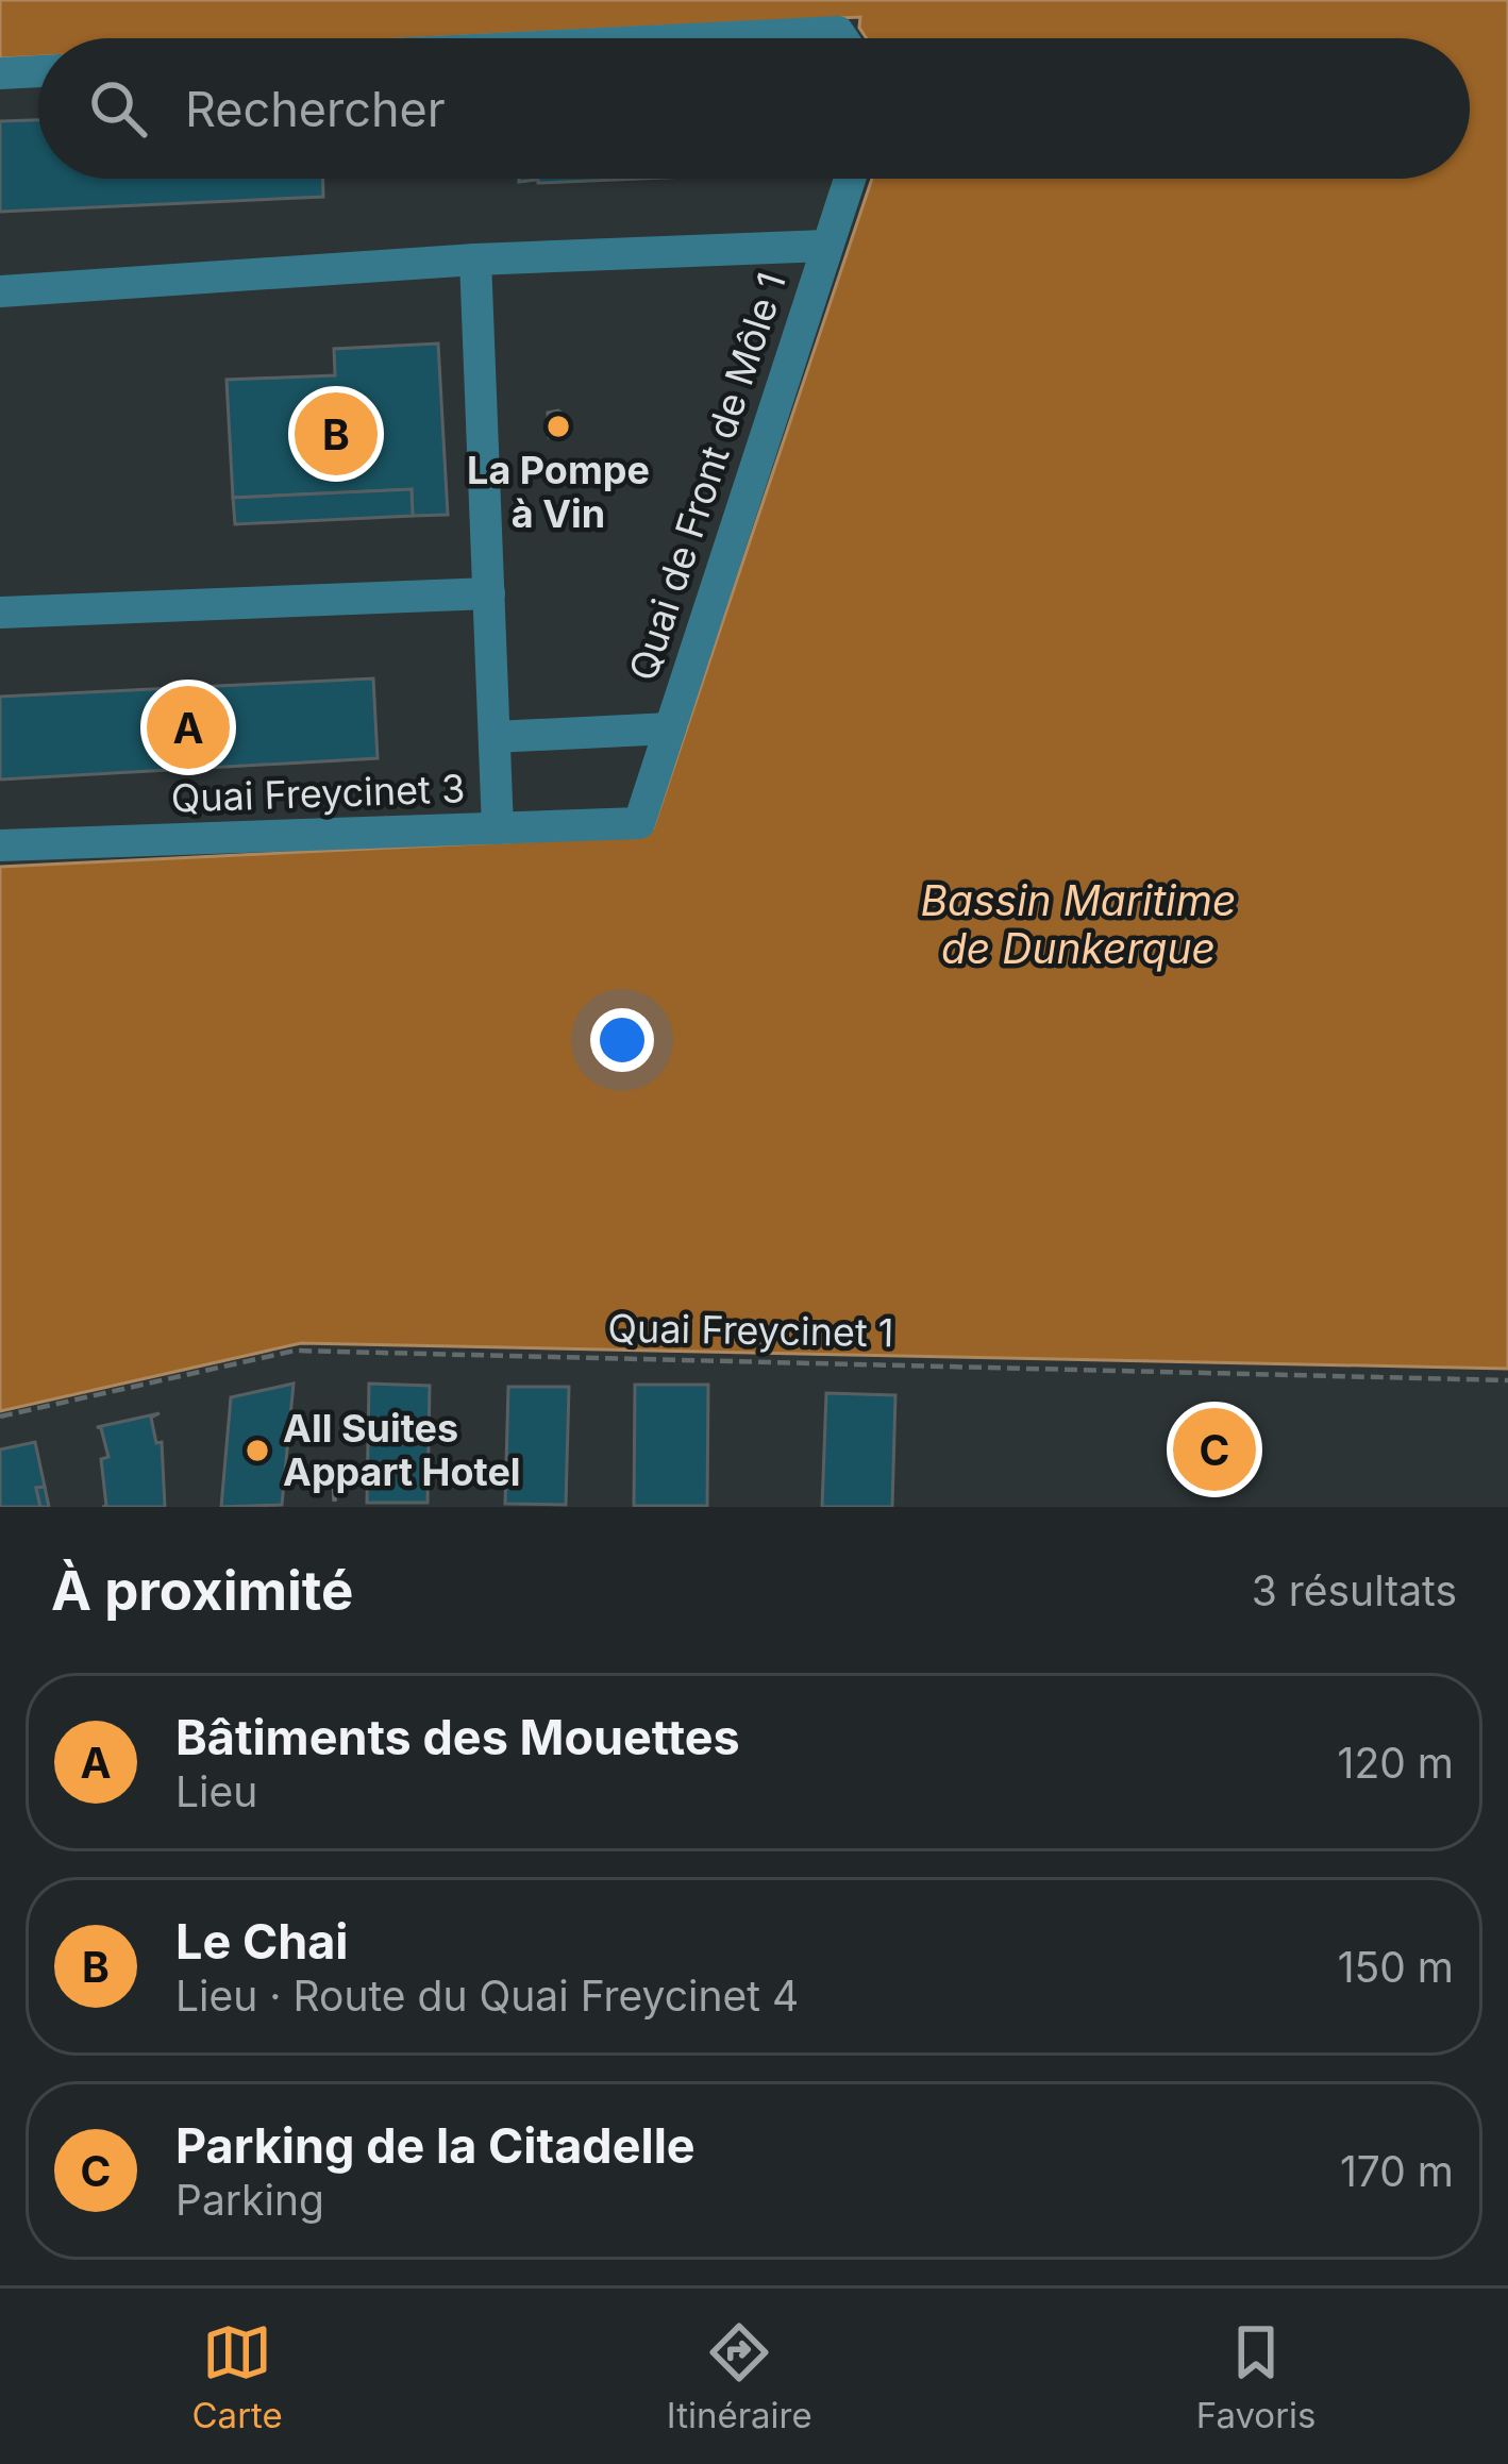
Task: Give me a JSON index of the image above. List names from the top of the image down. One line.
{"streets":{"street":["Quai de Front de Môle 1","Quai Freycinet 3"],"path":["Quai Freycinet 1"]},"crossings":[["Quai de Front de Môle 1","Quai Freycinet 3"]],"water":["Bassin Maritime de Dunkerque"],"places":["La Pompe à Vin","All Suites Appart Hotel"],"page":{"search":"Rechercher","pins":["B","A","C"],"heading":["À proximité","3 résultats"],"list":[{"mark":"A","name":"Bâtiments des Mouettes","note":"Lieu","value":"120 m"},{"mark":"B","name":"Le Chai","note":"Lieu · Route du Quai Freycinet 4","value":"150 m"},{"mark":"C","name":"Parking de la Citadelle","note":"Parking","value":"170 m"}],"nav":["Carte","Itinéraire","Favoris"]}}
